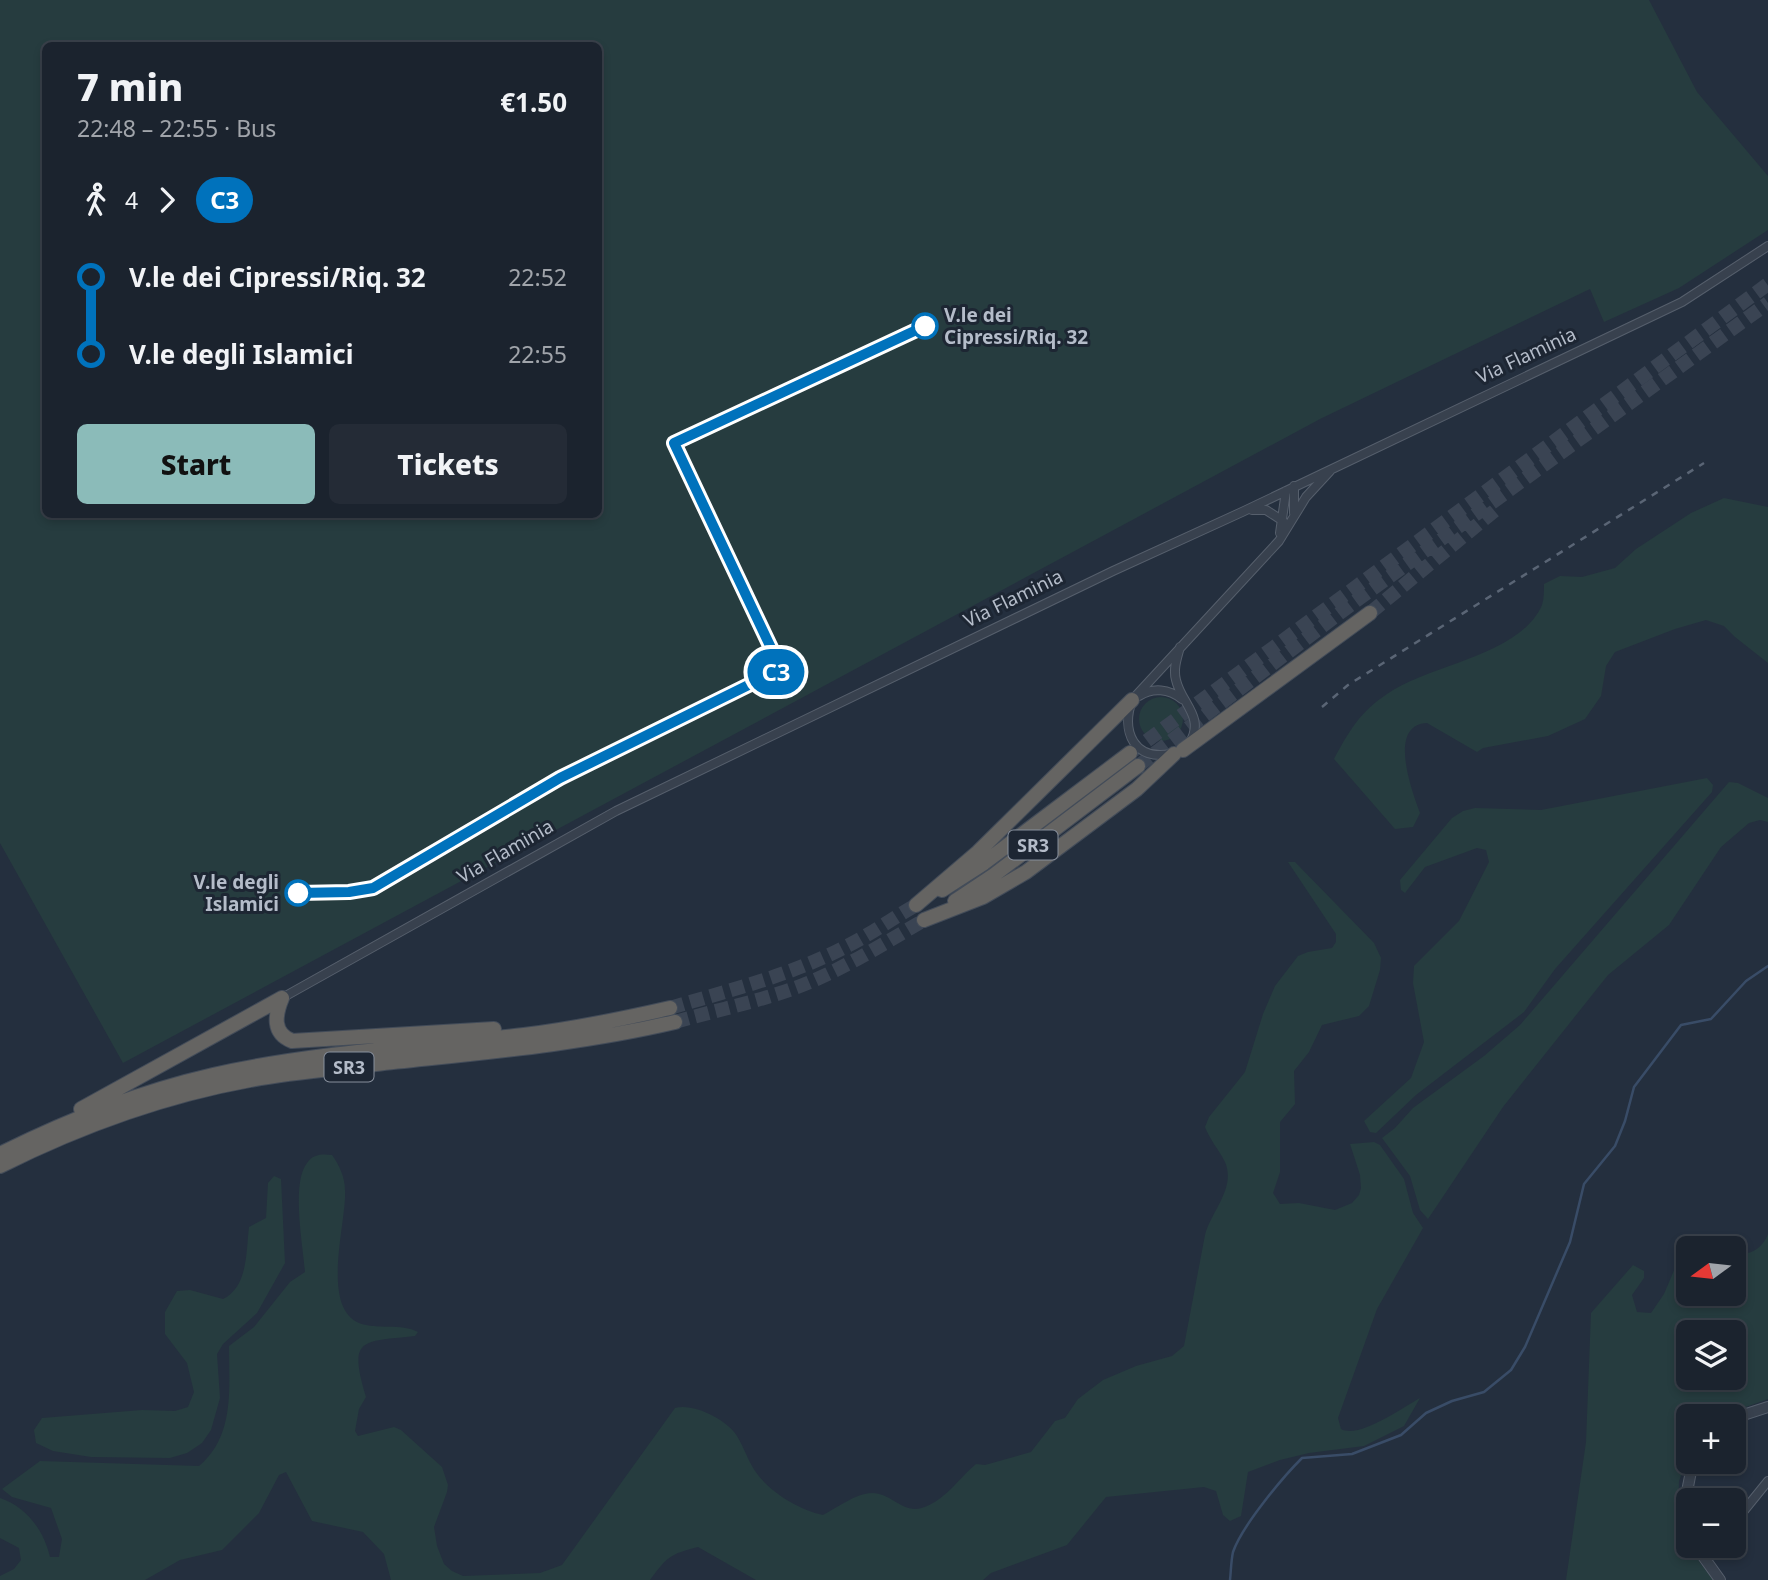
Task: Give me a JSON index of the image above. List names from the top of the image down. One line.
{"streets":{"highway":["SR3"],"street":["Via Flaminia"]},"places":["V.le dei Cipressi/Riq. 32","V.le degli Islamici"],"lines":["bus line C3"],"north":"left","page":{"on_map":"C3","heading":["7 min","22:48 – 22:55 · Bus","€1.50"],"legs":["4","C3"],"list":[{"name":"V.le dei Cipressi/Riq. 32","value":"22:52"},{"name":"V.le degli Islamici","value":"22:55"}],"buttons":["Start","Tickets"],"map_buttons":["+","−"]}}
